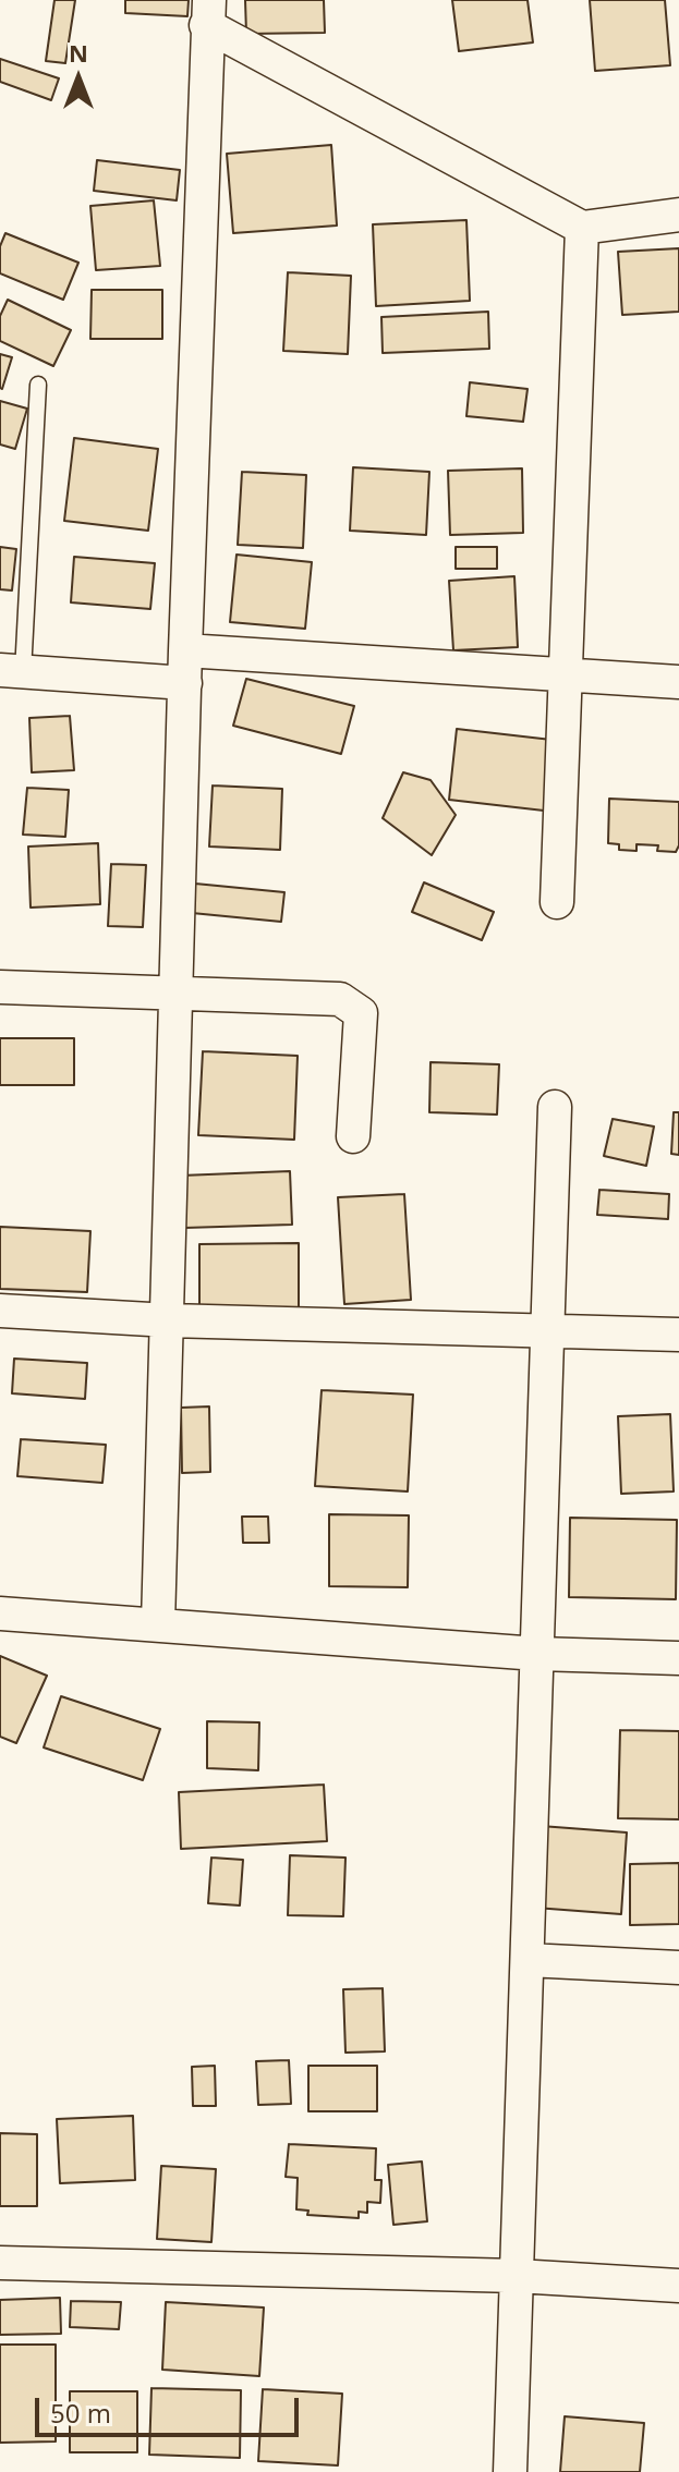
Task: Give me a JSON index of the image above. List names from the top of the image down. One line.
{"scale_bar":"50 m","north":"top"}
